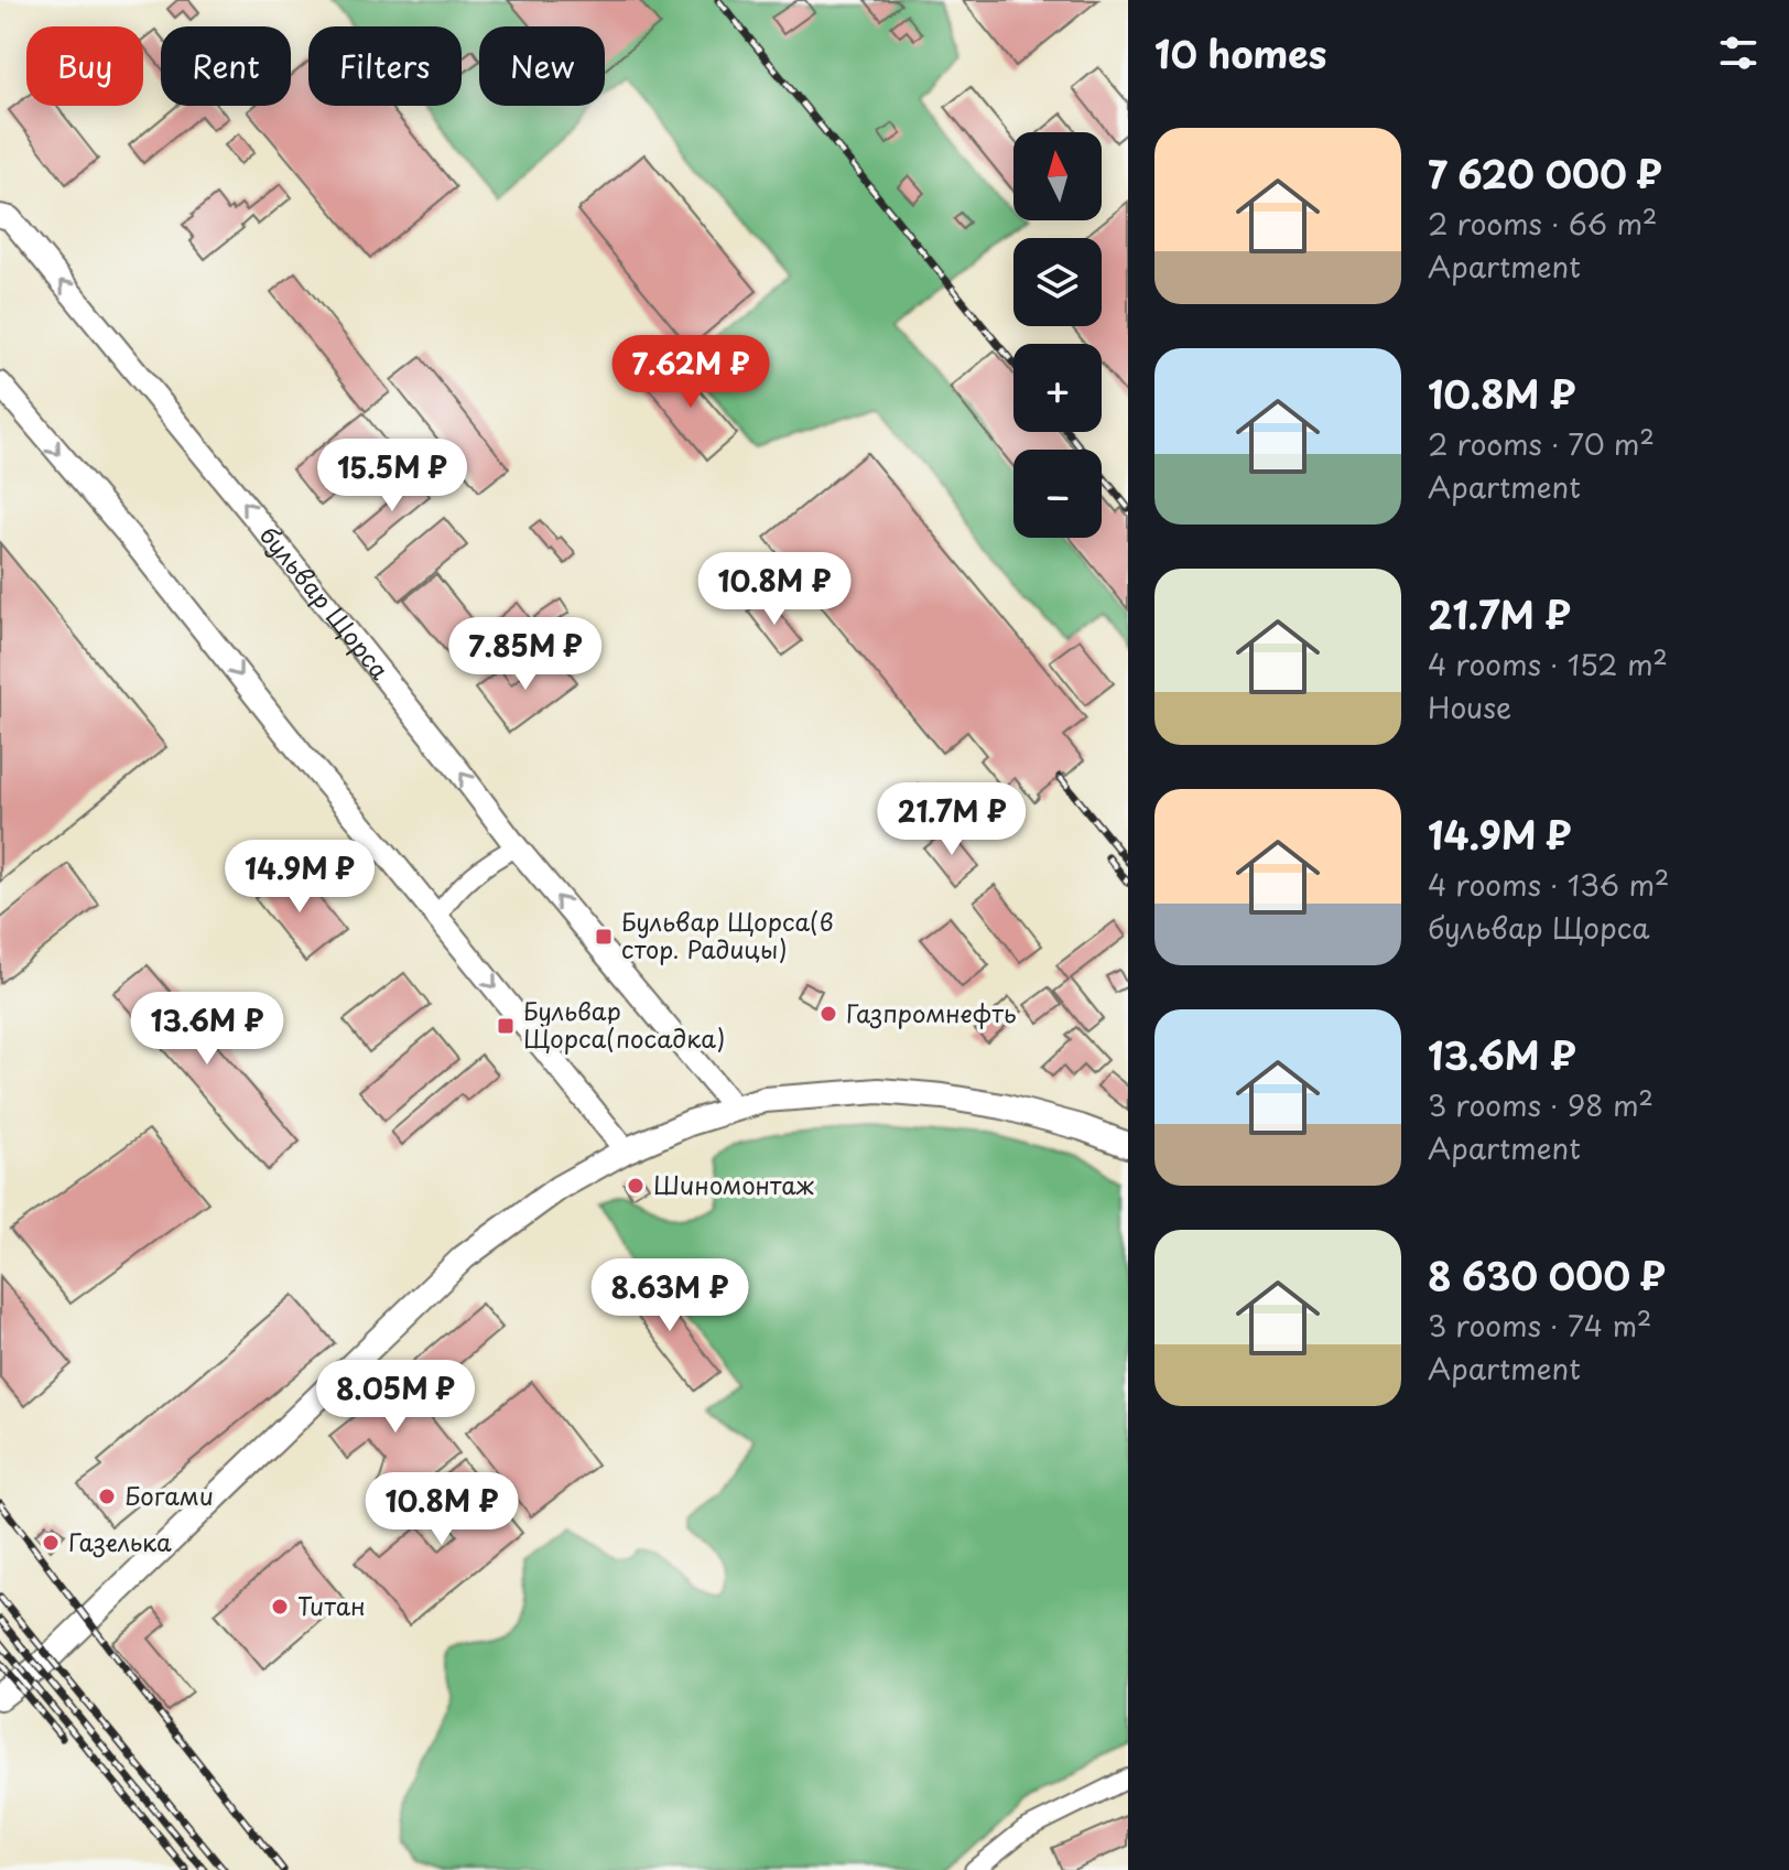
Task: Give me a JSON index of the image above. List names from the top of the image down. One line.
{"streets":{"street":["бульвар Щорса"]},"places":{"transit":["Бульвар Щорса(в стор. Радицы)","Бульвар Щорса(посадка)"],"other":["Газпромнефть","Шиномонтаж","Богами","Газелька","Титан"]},"north":"top","page":{"heading":"10 homes","chip":["Buy","Rent","Filters","New"],"list":[{"name":"7 620 000 ₽","note":"2 rooms · 66 m² · Apartment"},{"name":"10.8M ₽","note":"2 rooms · 70 m² · Apartment"},{"name":"21.7M ₽","note":"4 rooms · 152 m² · House"},{"name":"14.9M ₽","note":"4 rooms · 136 m² · бульвар Щорса"},{"name":"13.6M ₽","note":"3 rooms · 98 m² · Apartment"},{"name":"8 630 000 ₽","note":"3 rooms · 74 m² · Apartment"}],"map_buttons":["+","−"],"price":["7.62M ₽","15.5M ₽","10.8M ₽","7.85M ₽","21.7M ₽","14.9M ₽","13.6M ₽","8.63M ₽","8.05M ₽","10.8M ₽"]}}
